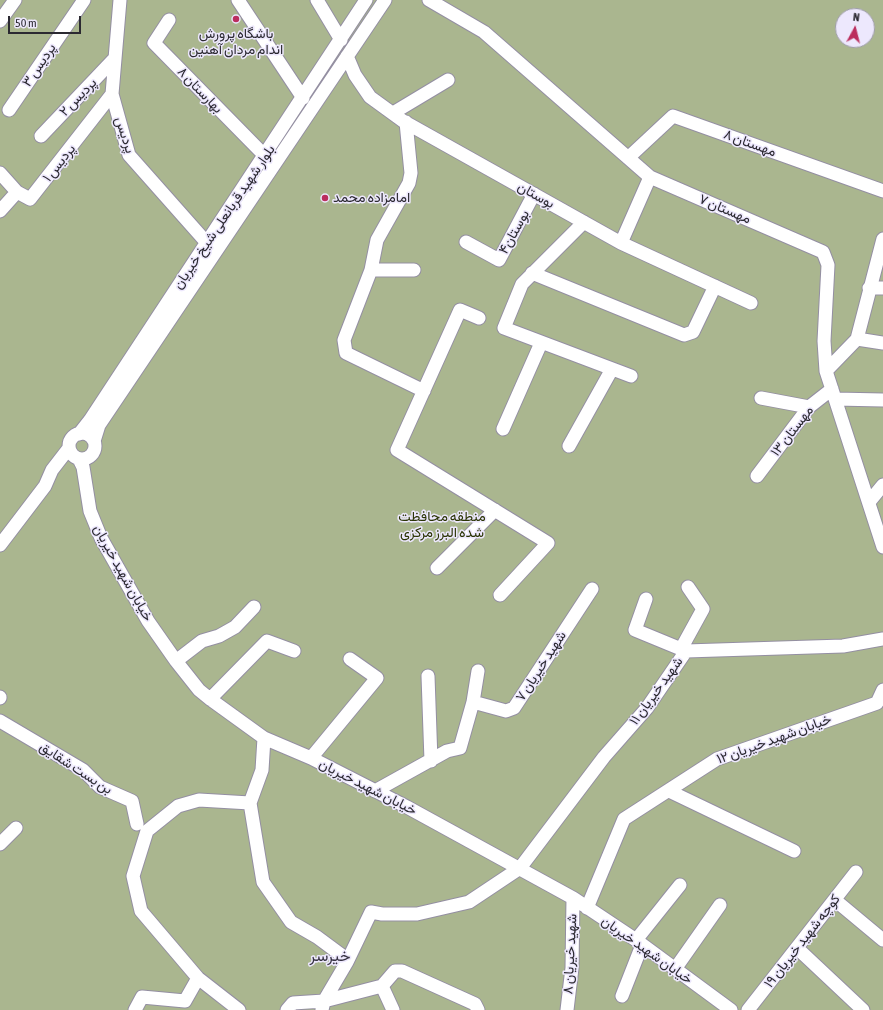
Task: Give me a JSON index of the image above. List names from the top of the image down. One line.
{"streets":{"street":["پردیس ۳","بهارستان ۸","پردیس ۲","پردیس","مهستان ۸","پردیس ۱","بوستان","مهستان ۷","بلوار شهید قربانعلی شیخ خیریان","بوستان۴","مهستان ۱۳","خیابان شهید خیریان","شهید خیریان ۷","شهید خیریان ۱۱","خیابان شهید خیریان ۱۲","بن بست شقایق","کوچه شهید خیریان ۱۹","شهید خیریان ۸"]},"crossings":[["بهارستان ۸","بلوار شهید قربانعلی شیخ خیریان"],["پردیس ۲","پردیس"],["پردیس","پردیس ۱"],["پردیس","بلوار شهید قربانعلی شیخ خیریان"],["مهستان ۸","مهستان ۷"],["بوستان","بوستان۴"],["مهستان ۷","مهستان ۱۳"],["بلوار شهید قربانعلی شیخ خیریان","خیابان شهید خیریان"],["خیابان شهید خیریان","شهید خیریان ۱۱"],["خیابان شهید خیریان","خیابان شهید خیریان ۱۲"],["خیابان شهید خیریان","شهید خیریان ۸"]],"districts":["خیرسر"],"parks":["منطقه محافظت شده البرز مرکزی"],"places":["باشگاه پرورش اندام مردان آهنین","امامزاده محمد"],"scale_bar":"50 m","north":"top"}
